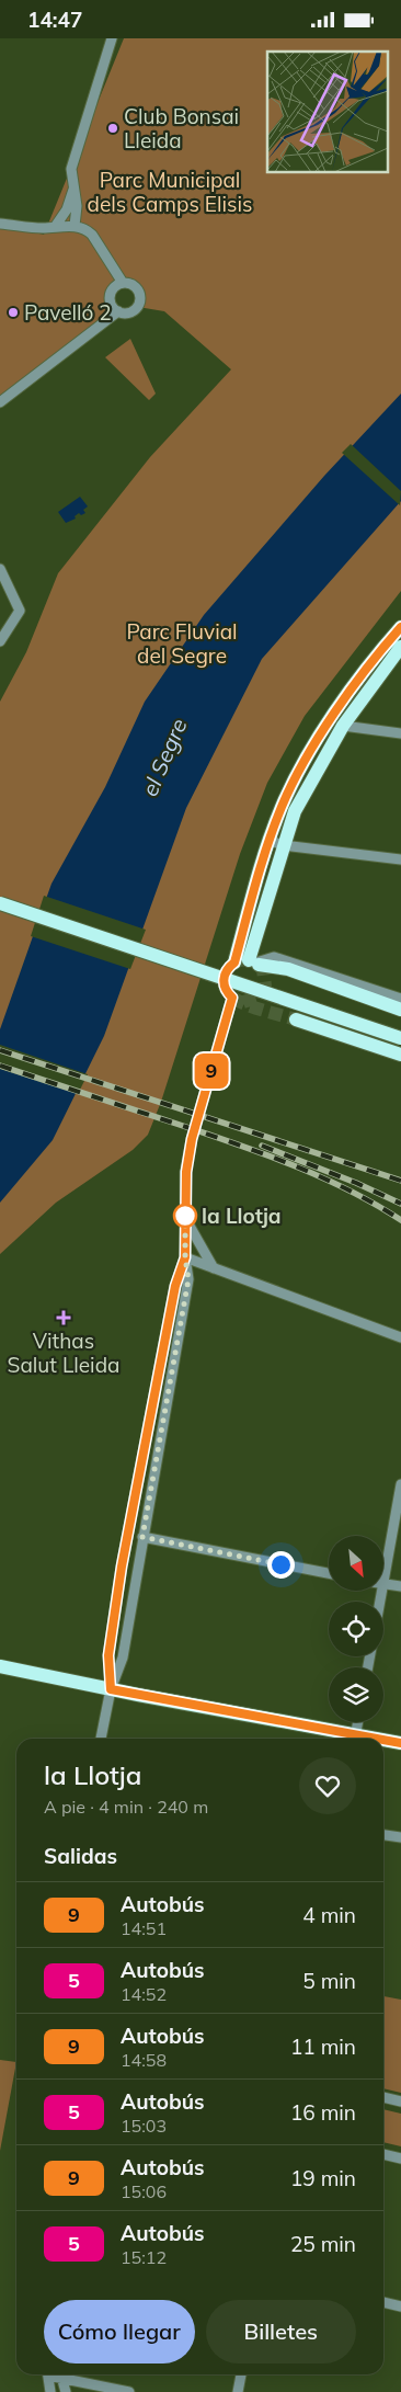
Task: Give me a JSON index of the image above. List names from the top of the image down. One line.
{"water":["el Segre"],"parks":["Parc Municipal dels Camps Elisis","Parc Fluvial del Segre"],"places":{"other":["Club Bonsai Lleida","Pavelló 2","la Llotja"],"health":["Vithas Salut Lleida"]},"lines":["bus line 9"],"north":"bottom right","page":{"status":"14:47","on_map":"9","heading":[["la Llotja","A pie · 4 min · 240 m"],"Salidas"],"list":[{"mark":"9","name":"Autobús","note":"14:51","value":"4 min"},{"mark":"5","name":"Autobús","note":"14:52","value":"5 min"},{"mark":"9","name":"Autobús","note":"14:58","value":"11 min"},{"mark":"5","name":"Autobús","note":"15:03","value":"16 min"},{"mark":"9","name":"Autobús","note":"15:06","value":"19 min"},{"mark":"5","name":"Autobús","note":"15:12","value":"25 min"}],"buttons":["Cómo llegar","Billetes"]}}
